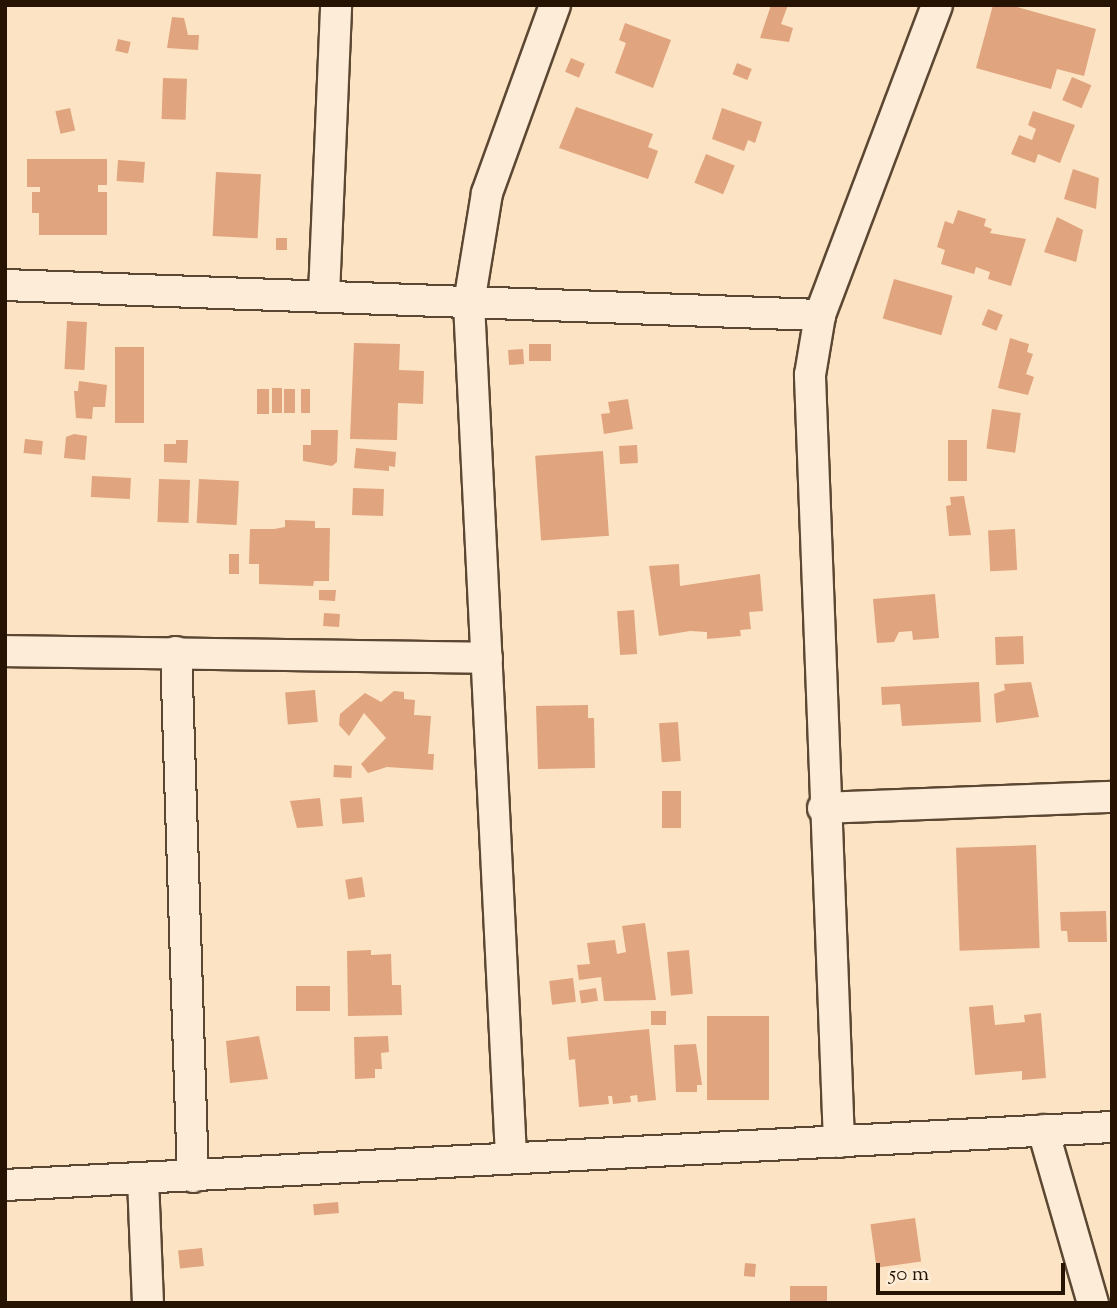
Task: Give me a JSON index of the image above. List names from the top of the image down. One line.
{"scale_bar":"50 m"}
